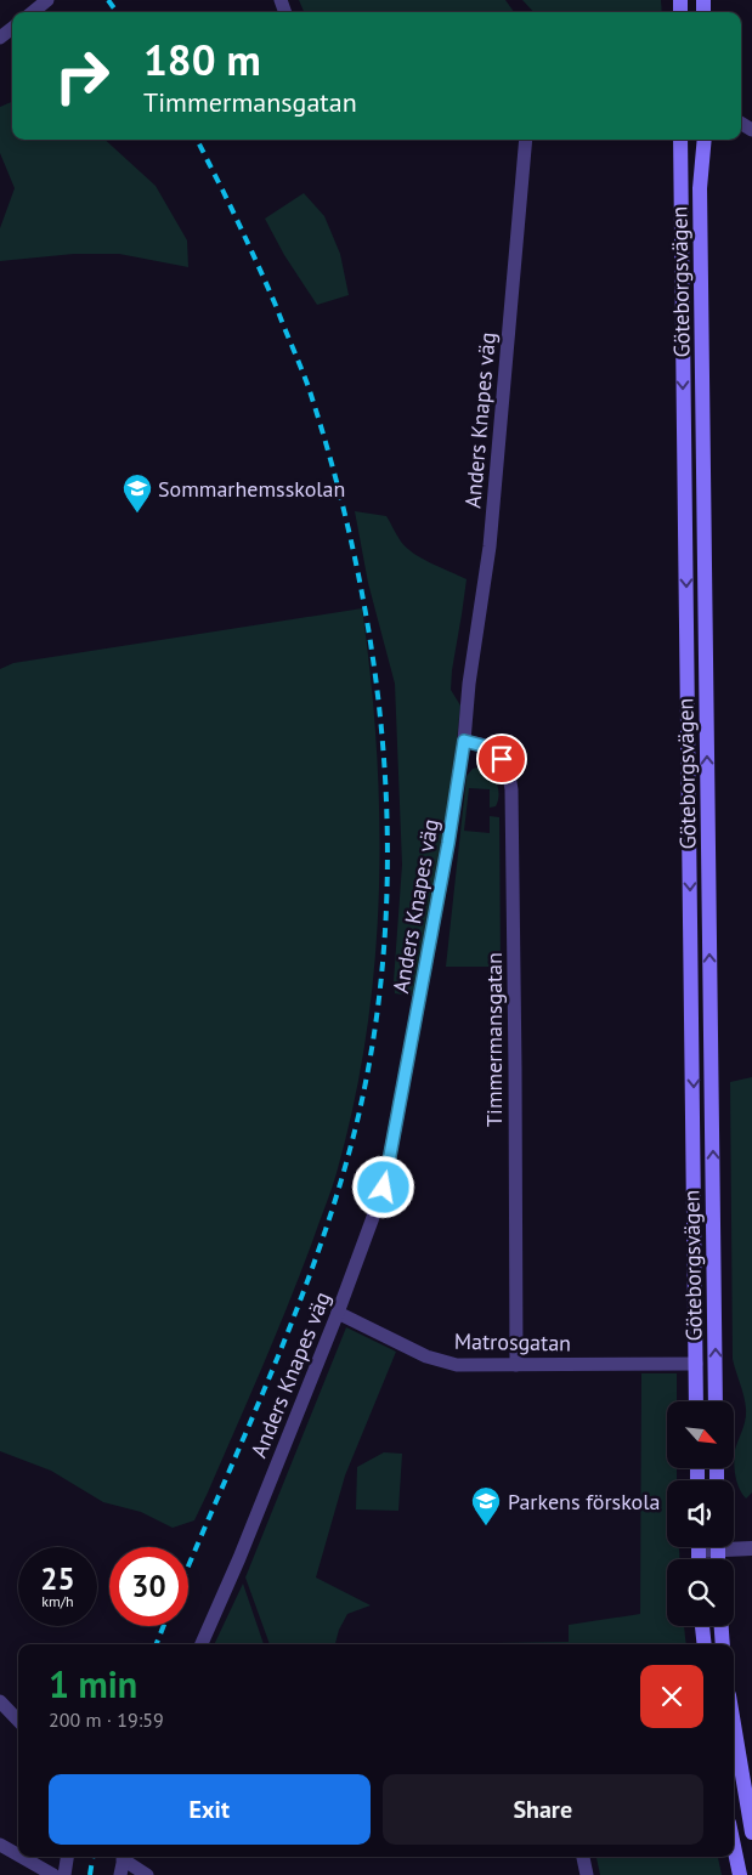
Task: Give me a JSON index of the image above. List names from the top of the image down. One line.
{"streets":{"main road":["Göteborgsvägen"],"street":["Anders Knapes väg","Timmermansgatan","Matrosgatan"]},"crossings":[["Göteborgsvägen","Matrosgatan"],["Anders Knapes väg","Timmermansgatan"],["Anders Knapes väg","Matrosgatan"],["Timmermansgatan","Matrosgatan"]],"places":{"school or university":["Sommarhemsskolan","Parkens förskola"]},"north":"bottom right","page":{"turn":["180 m","Timmermansgatan"],"speed":"25 km/h","limit":"30","heading":["1 min","200 m · 19:59"],"buttons":["Exit","Share"]}}
